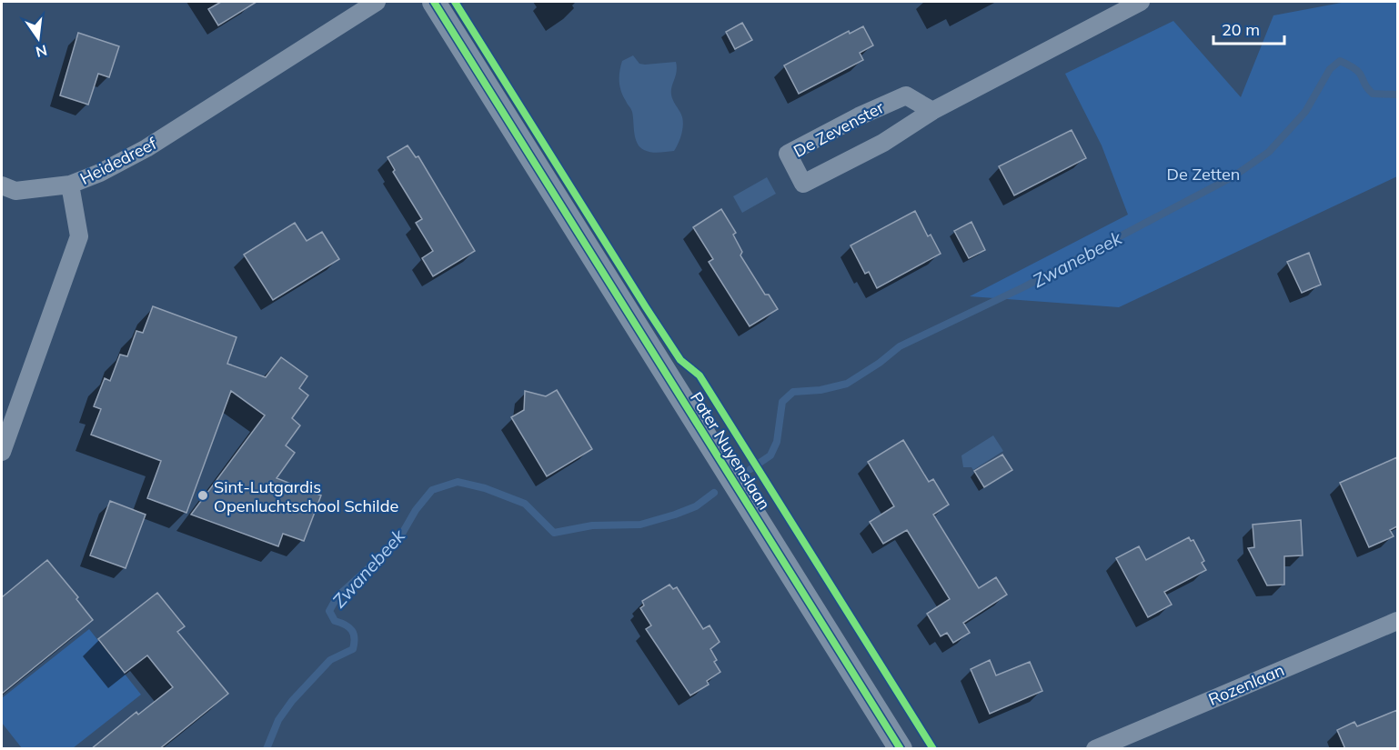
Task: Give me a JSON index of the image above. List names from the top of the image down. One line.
{"streets":{"street":["De Zevenster","Heidedreef","Pater Nuyenslaan","Rozenlaan"]},"water":["Zwanebeek"],"parks":["De Zetten"],"places":["Sint-Lutgardis Openluchtschool Schilde"],"scale_bar":"20 m","north":"bottom"}
